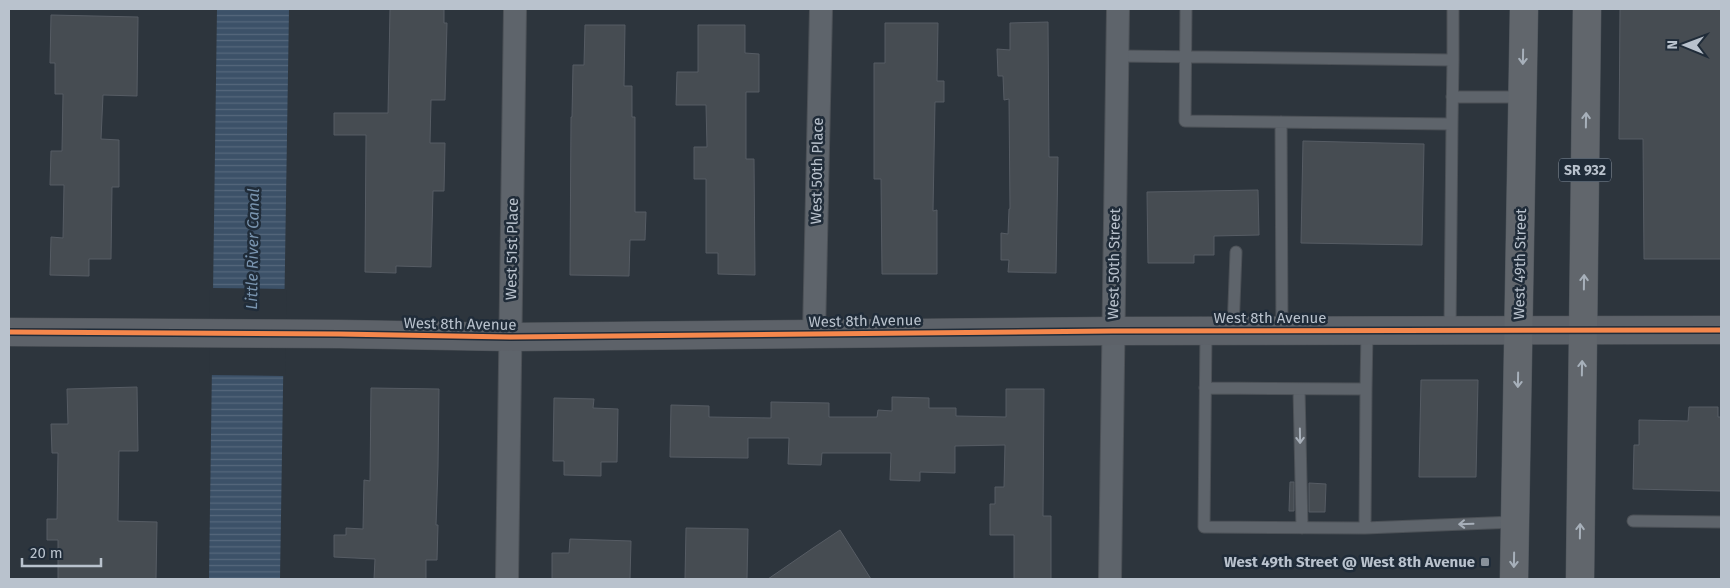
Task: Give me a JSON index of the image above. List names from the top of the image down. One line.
{"streets":{"main road":["SR 932","West 49th Street"],"street":["West 50th Place","West 51st Place","West 50th Street","West 8th Avenue"]},"crossings":[["SR 932","West 8th Avenue"],["West 50th Place","West 8th Avenue"],["West 51st Place","West 8th Avenue"],["West 50th Street","West 8th Avenue"],["West 49th Street","West 8th Avenue"]],"water":["Little River Canal"],"places":{"transit":["West 49th Street @ West 8th Avenue"]},"scale_bar":"20 m","north":"left"}
